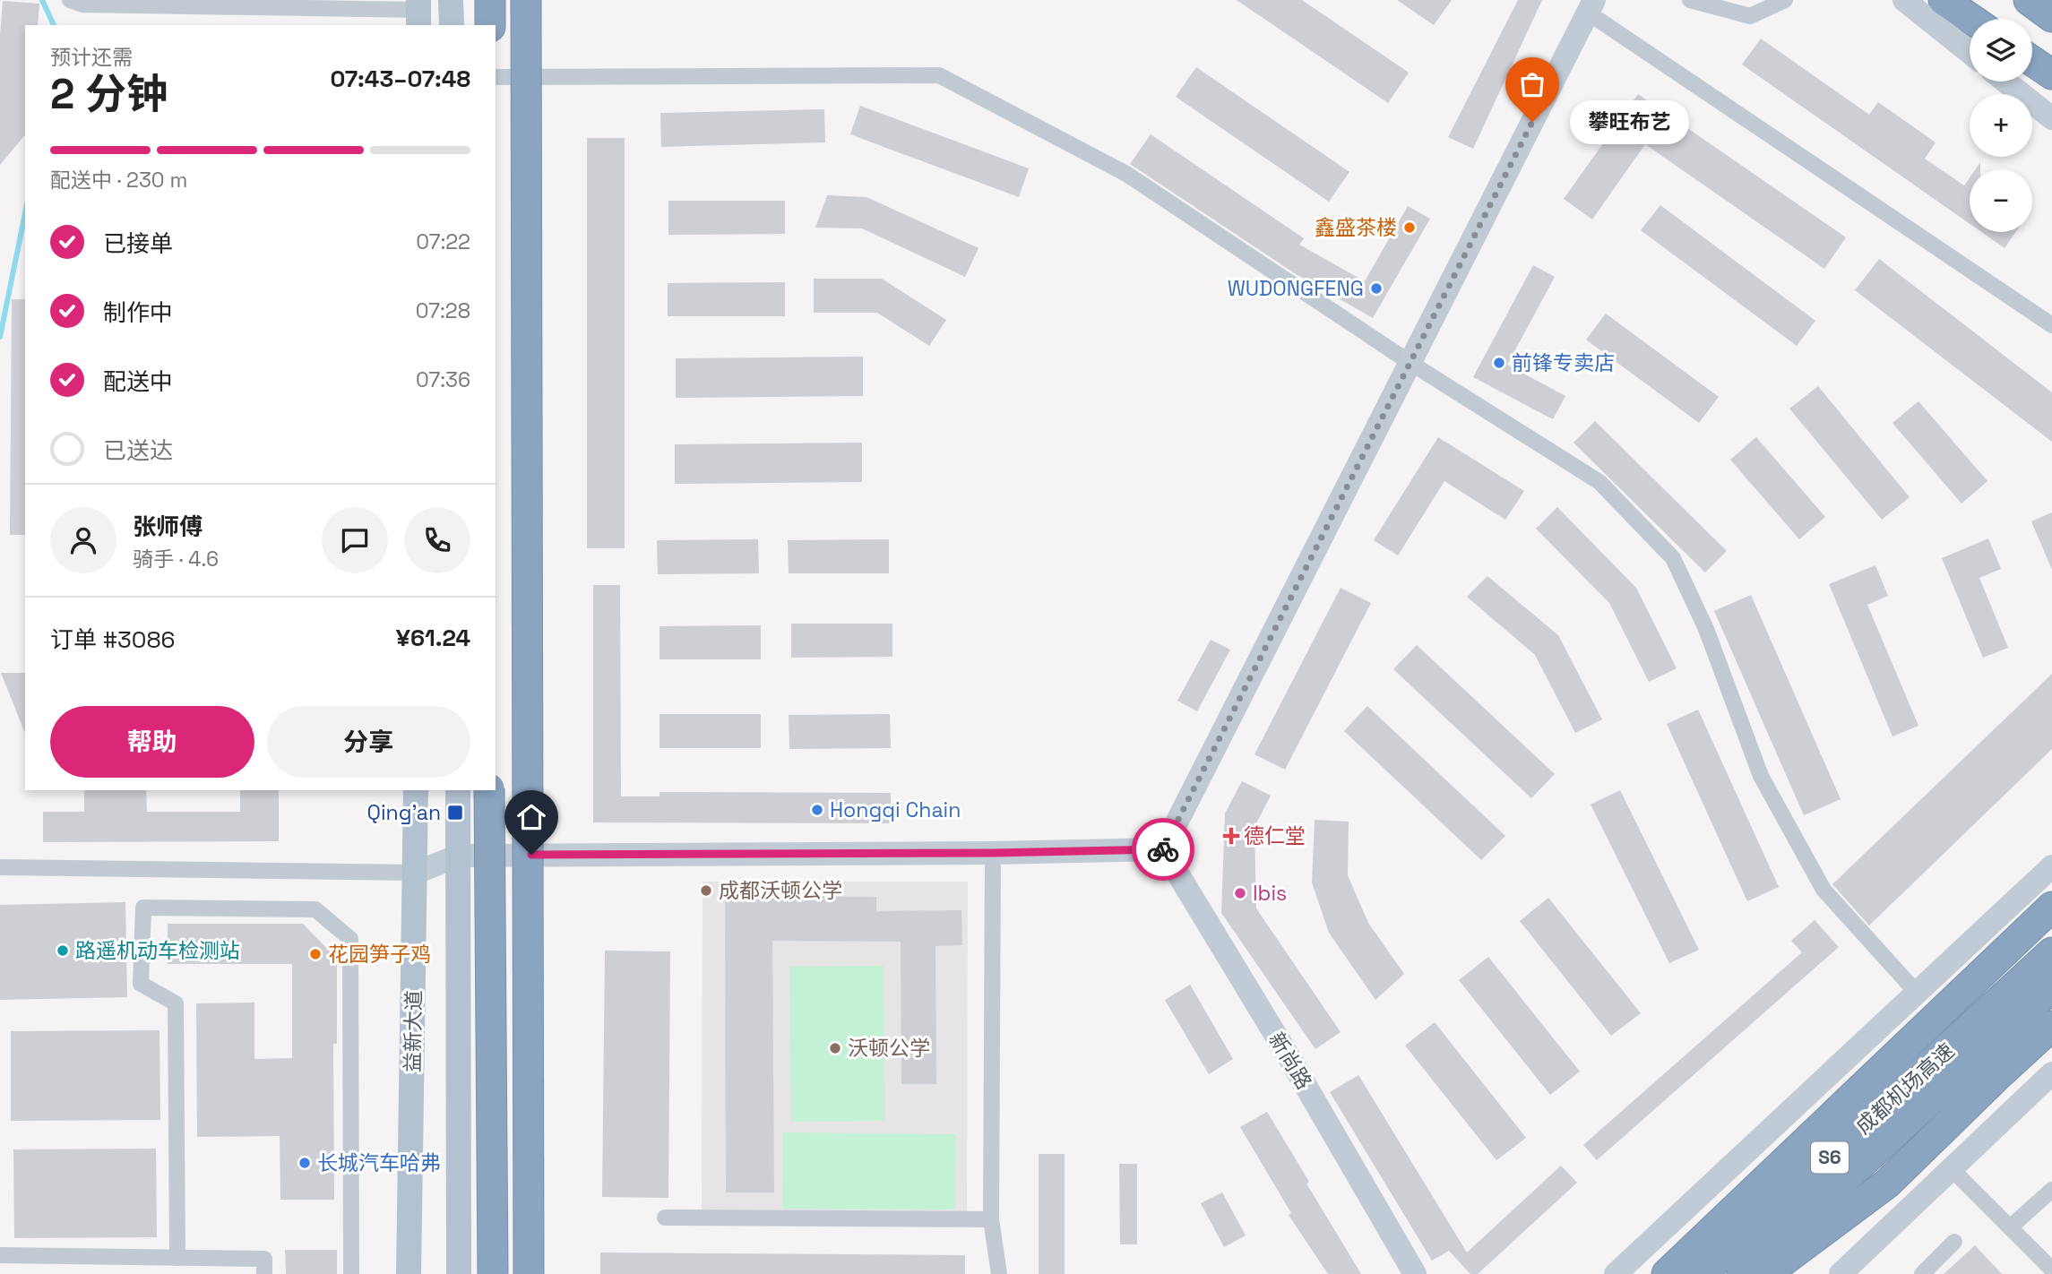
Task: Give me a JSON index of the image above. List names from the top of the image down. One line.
{"streets":{"highway":["成都机场高速","S6"],"main road":["益新大道"],"street":["新尚路"]},"places":{"other":["攀旺布艺","鑫盛茶楼","WUDONGFENG","前锋专卖店","Hongqi Chain","成都沃顿公学","Ibis","路遥机动车检测站","花园笋子鸡","沃顿公学","长城汽车哈弗"],"transit":["Qing'an"],"health":["德仁堂"]},"page":{"map_buttons":["+","−"],"heading":["2 分钟","预计还需","07:43–07:48"],"panel":["张师傅","骑手 · 4.6","订单 #3086","¥61.24"],"bubble":"攀旺布艺","bar":"配送中 · 230 m","list":[["已接单","07:22"],["制作中","07:28"],["配送中","07:36"],"已送达"],"buttons":["帮助","分享"]}}
